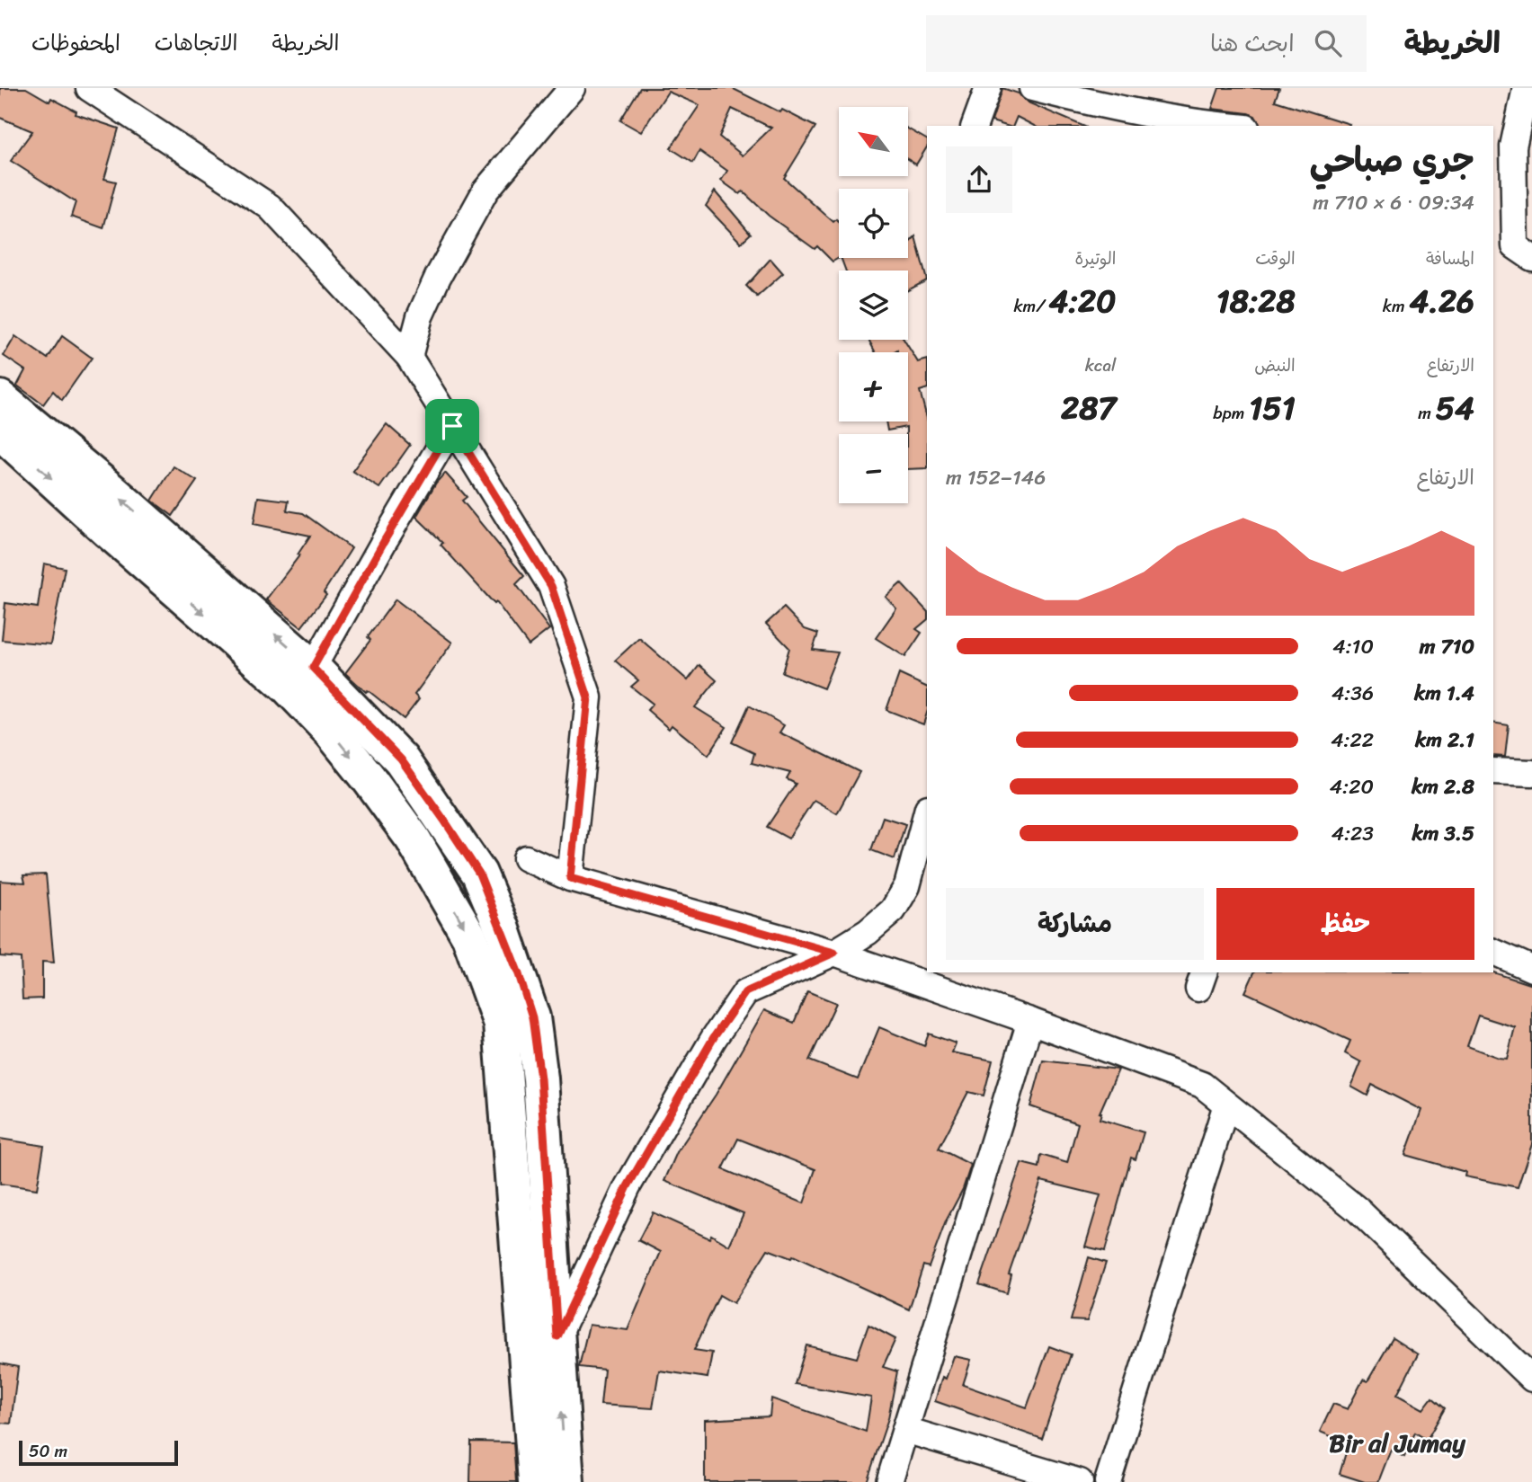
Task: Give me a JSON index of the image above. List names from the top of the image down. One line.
{"districts":["Bir al Jumay"],"scale_bar":"50 m","north":"top left","page":{"header":"الخريطة","search":"ابحث هنا","nav":["الخريطة","الاتجاهات","المحفوظات"],"map_buttons":["+","−"],"heading":["جري صباحي","09:34 · 6 × 710 m"],"stats":[["المسافة","4.26 km"],["الوقت","18:28"],["الوتيرة","4:20 /km"],["الارتفاع","54 m"],["النبض","151 bpm"],["kcal","287"]],"chart":["الارتفاع","146–152 m"],"list":[{"name":"710 m","note":"4:10"},{"name":"1.4 km","note":"4:36"},{"name":"2.1 km","note":"4:22"},{"name":"2.8 km","note":"4:20"},{"name":"3.5 km","note":"4:23"}],"buttons":["حفظ","مشاركة"],"scale":"50 m"}}
